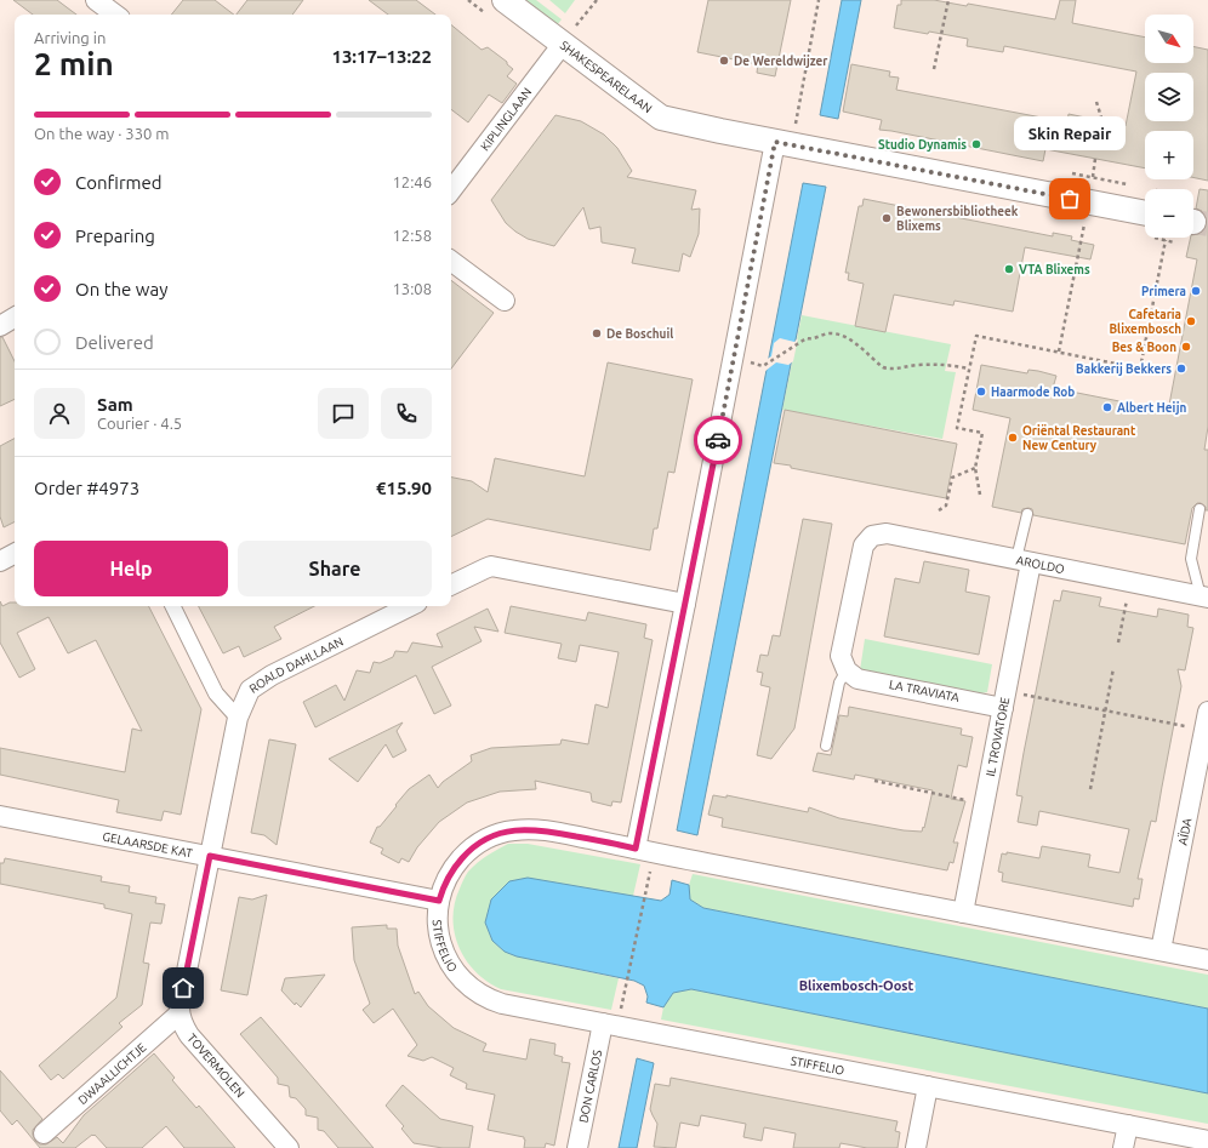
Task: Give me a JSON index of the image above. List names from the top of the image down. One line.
{"streets":{"street":["SHAKESPEARELAAN","KIPLINGLAAN","AROLDO","ROALD DAHLLAAN","LA TRAVIATA","IL TROVATORE","AÏDA","GELAARSDE KAT","STIFFELIO","TOVERMOLEN","DWAALLICHTJE","DON CARLOS"]},"crossings":[["SHAKESPEARELAAN","KIPLINGLAAN"],["AROLDO","LA TRAVIATA"],["AROLDO","IL TROVATORE"],["ROALD DAHLLAAN","GELAARSDE KAT"],["LA TRAVIATA","IL TROVATORE"],["IL TROVATORE","STIFFELIO"],["AÏDA","STIFFELIO"],["GELAARSDE KAT","STIFFELIO"],["STIFFELIO","DON CARLOS"],["TOVERMOLEN","DWAALLICHTJE"]],"districts":["Blixembosch-Oost"],"places":["De Wereldwijzer","Studio Dynamis","Skin Repair","Bewonersbibliotheek Blixems","VTA Blixems","Primera","Cafetaria Blixembosch","De Boschuil","Bes & Boon","Bakkerij Bekkers","Haarmode Rob","Albert Heijn","Oriëntal Restaurant New Century"],"north":"bottom right","page":{"map_buttons":["+","−"],"heading":["2 min","Arriving in","13:17–13:22"],"panel":["Sam","Courier · 4.5","Order #4973","€15.90"],"bar":"On the way · 330 m","bubble":"Skin Repair","list":[["Confirmed","12:46"],["Preparing","12:58"],["On the way","13:08"],"Delivered"],"buttons":["Help","Share"]}}
